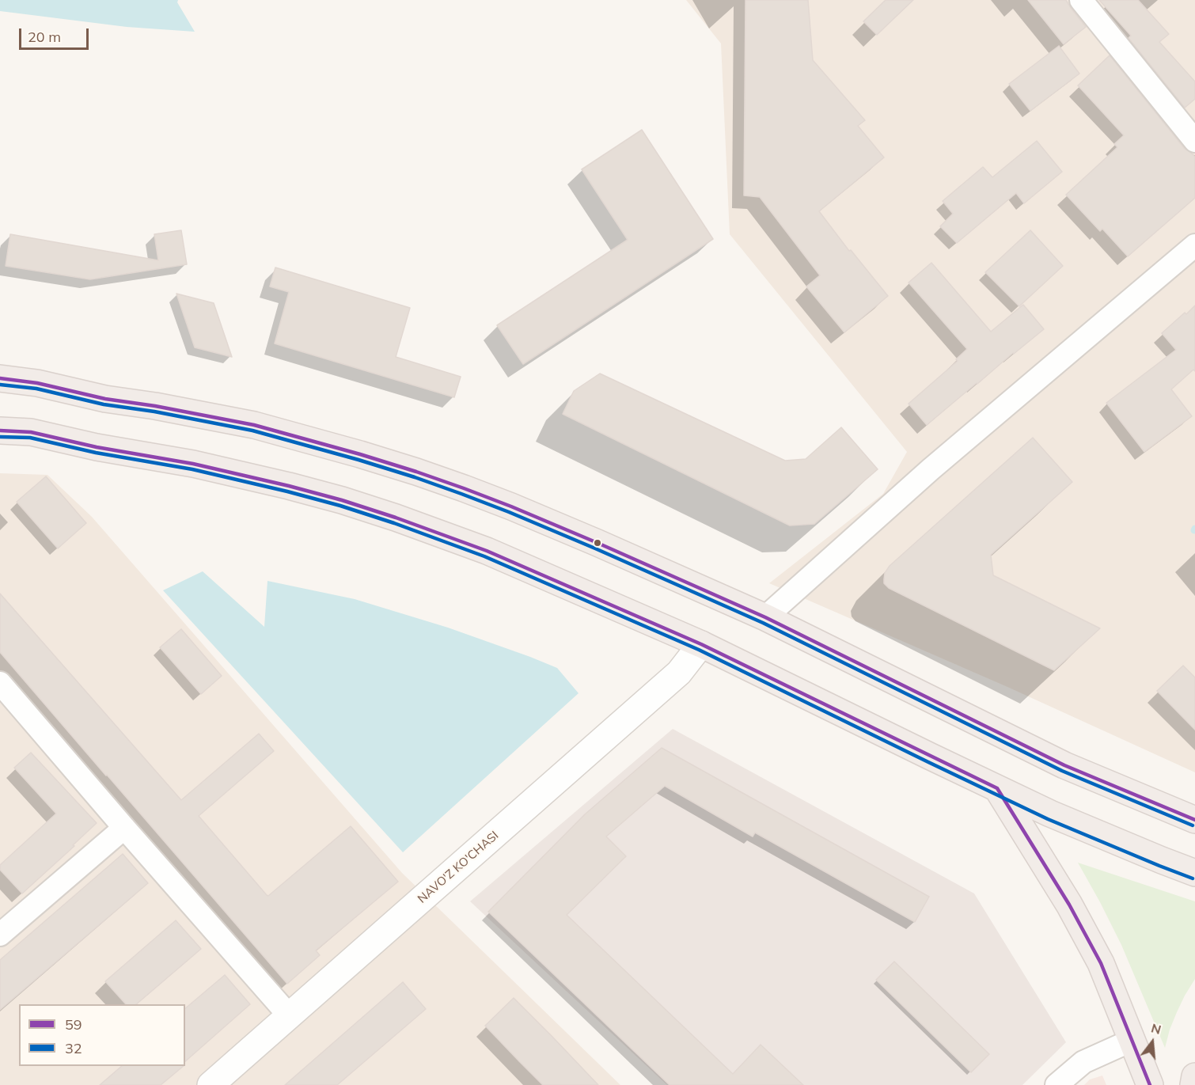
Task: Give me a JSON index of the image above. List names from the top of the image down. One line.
{"streets":{"street":["NAVO'Z KO'CHASI"]},"lines":["transit line 59","transit line 32"],"legend":["59","32"],"scale_bar":"20 m","north":"top"}
